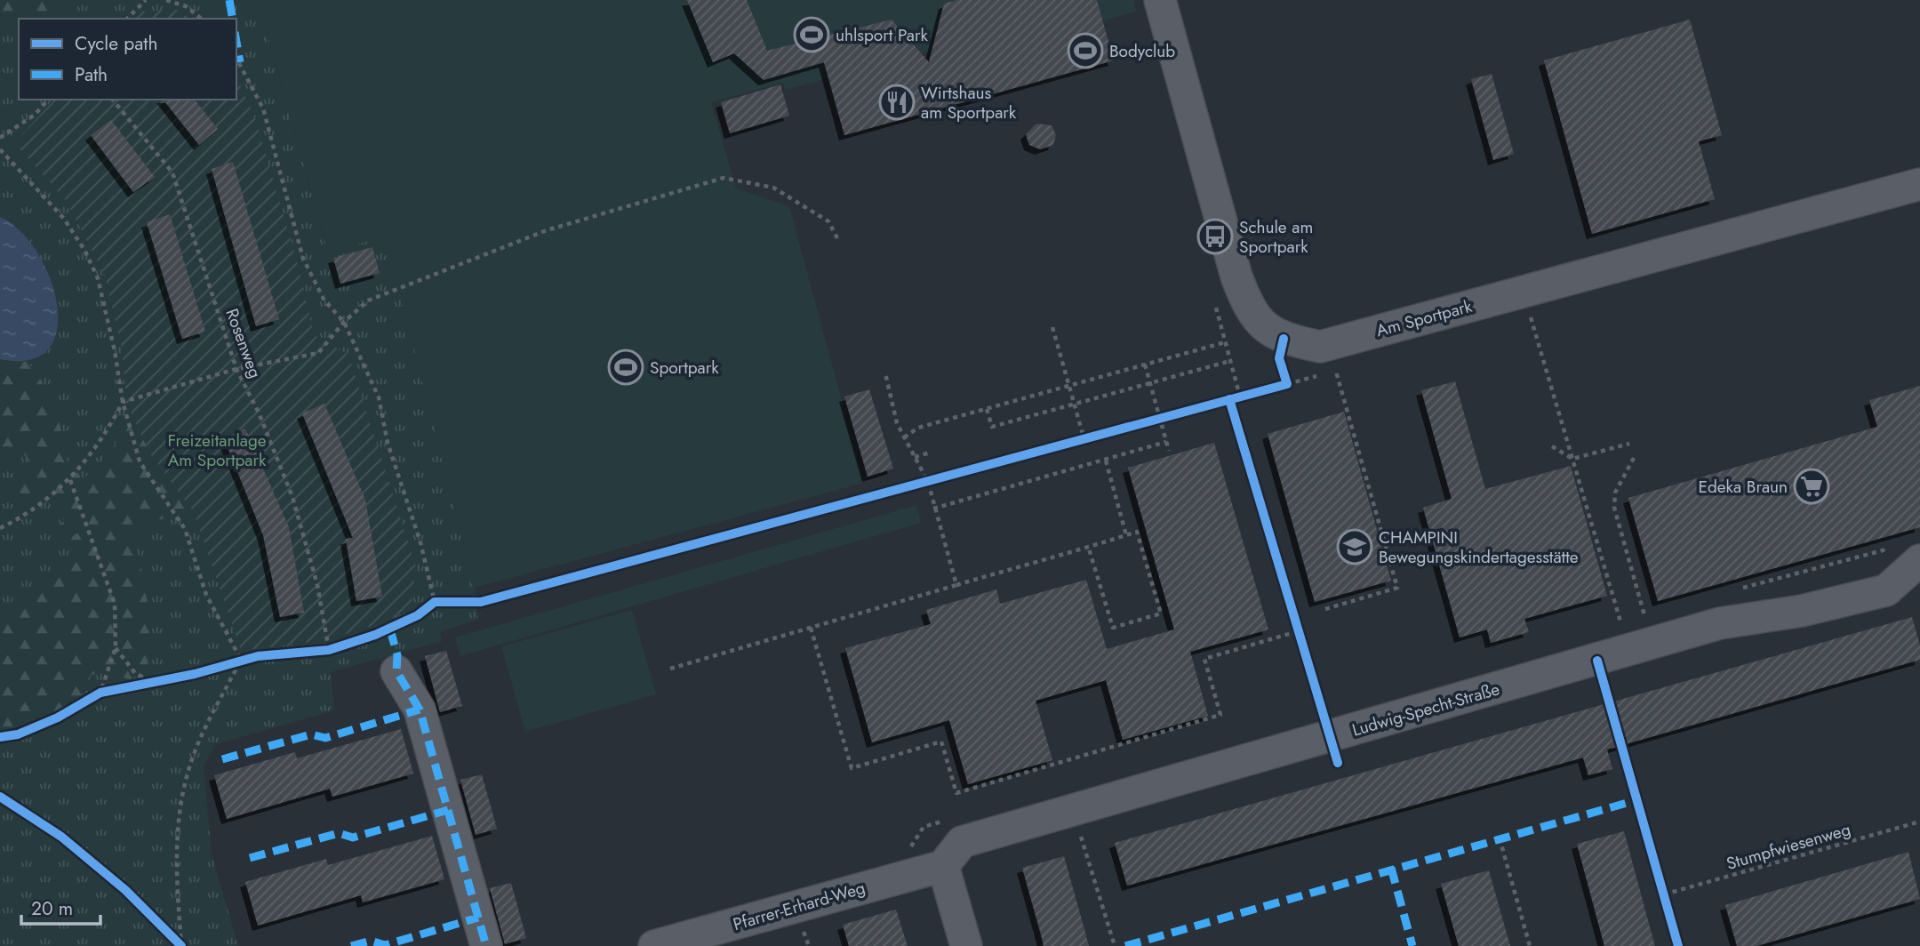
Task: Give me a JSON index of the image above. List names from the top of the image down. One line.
{"streets":{"street":["Am Sportpark","Ludwig-Specht-Straße","Pfarrer-Erhard-Weg"],"path":["Rosenweg","Stumpfwiesenweg"]},"crossings":[["Ludwig-Specht-Straße","Pfarrer-Erhard-Weg"]],"parks":["Freizeitanlage Am Sportpark"],"places":{"sports":["uhlsport Park","Bodyclub","Sportpark"],"restaurant":["Wirtshaus am Sportpark"],"bus stop":["Schule am Sportpark"],"supermarket":["Edeka Braun"],"school or university":["CHAMPINI Bewegungskindertagesstätte"]},"legend":["Cycle path","Path"],"scale_bar":"20 m"}
